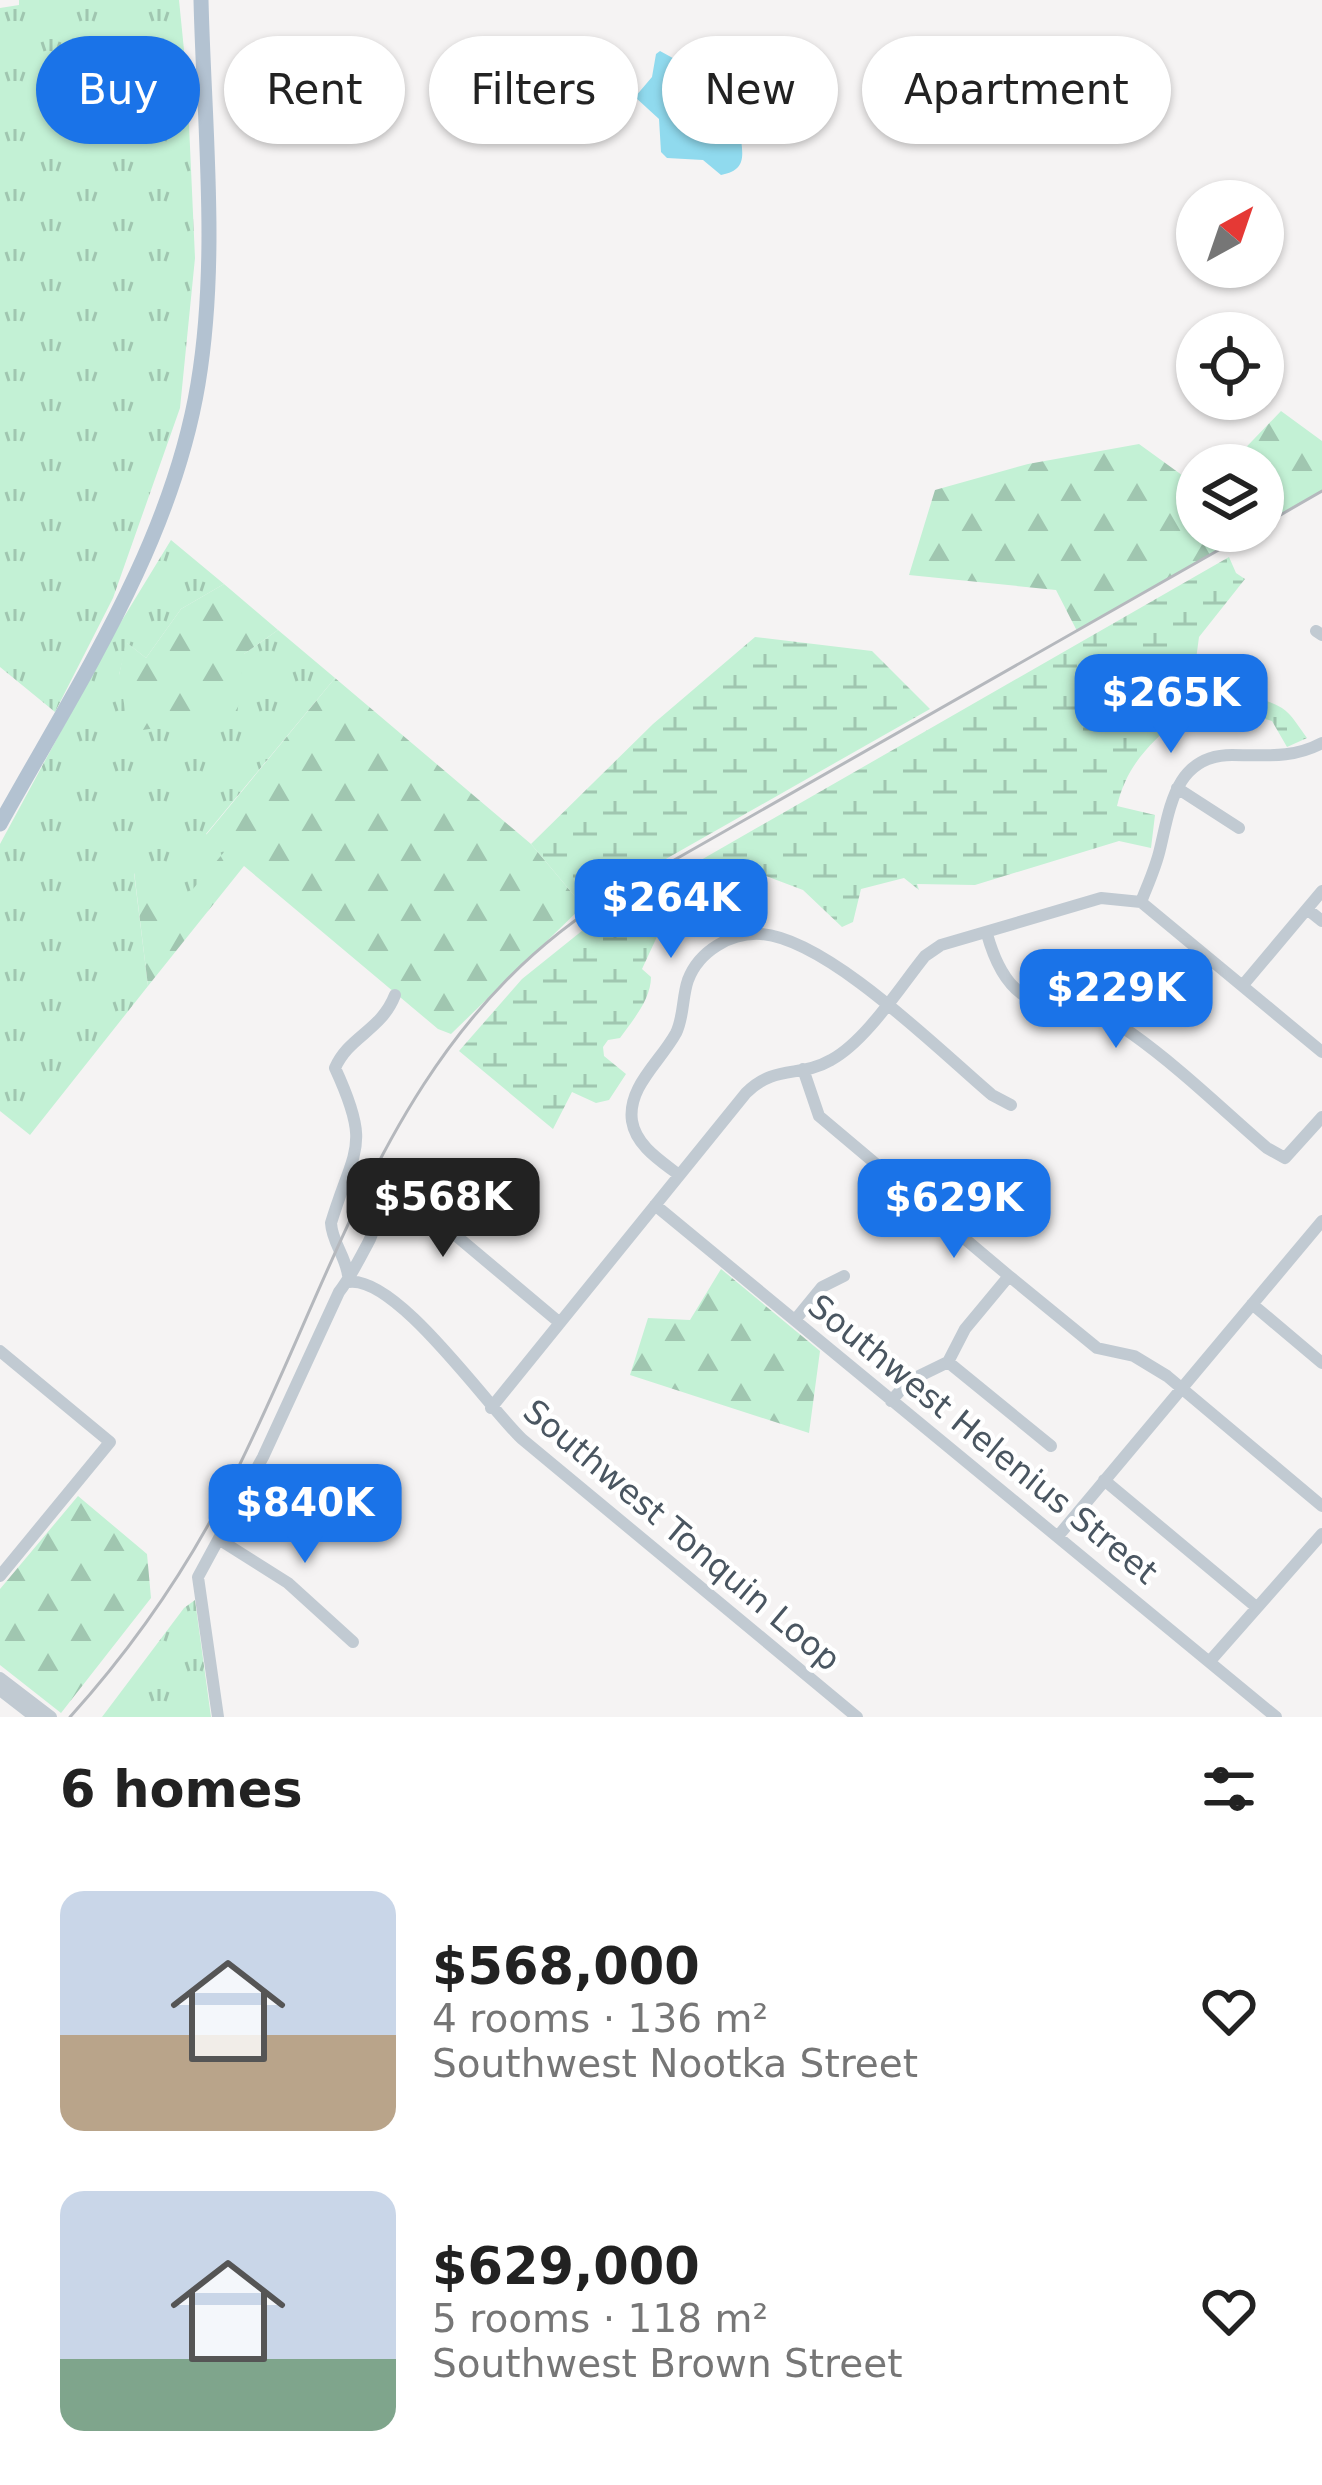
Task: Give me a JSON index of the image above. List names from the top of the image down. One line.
{"streets":{"street":["Southwest Helenius Street","Southwest Tonquin Loop"]},"north":"top right","page":{"chip":["Buy","Rent","Filters","New","Apartment"],"price":["$265K","$264K","$229K","$568K","$629K","$840K"],"heading":"6 homes","list":[{"name":"$568,000","note":"4 rooms · 136 m² · Southwest Nootka Street"},{"name":"$629,000","note":"5 rooms · 118 m² · Southwest Brown Street"}]}}
